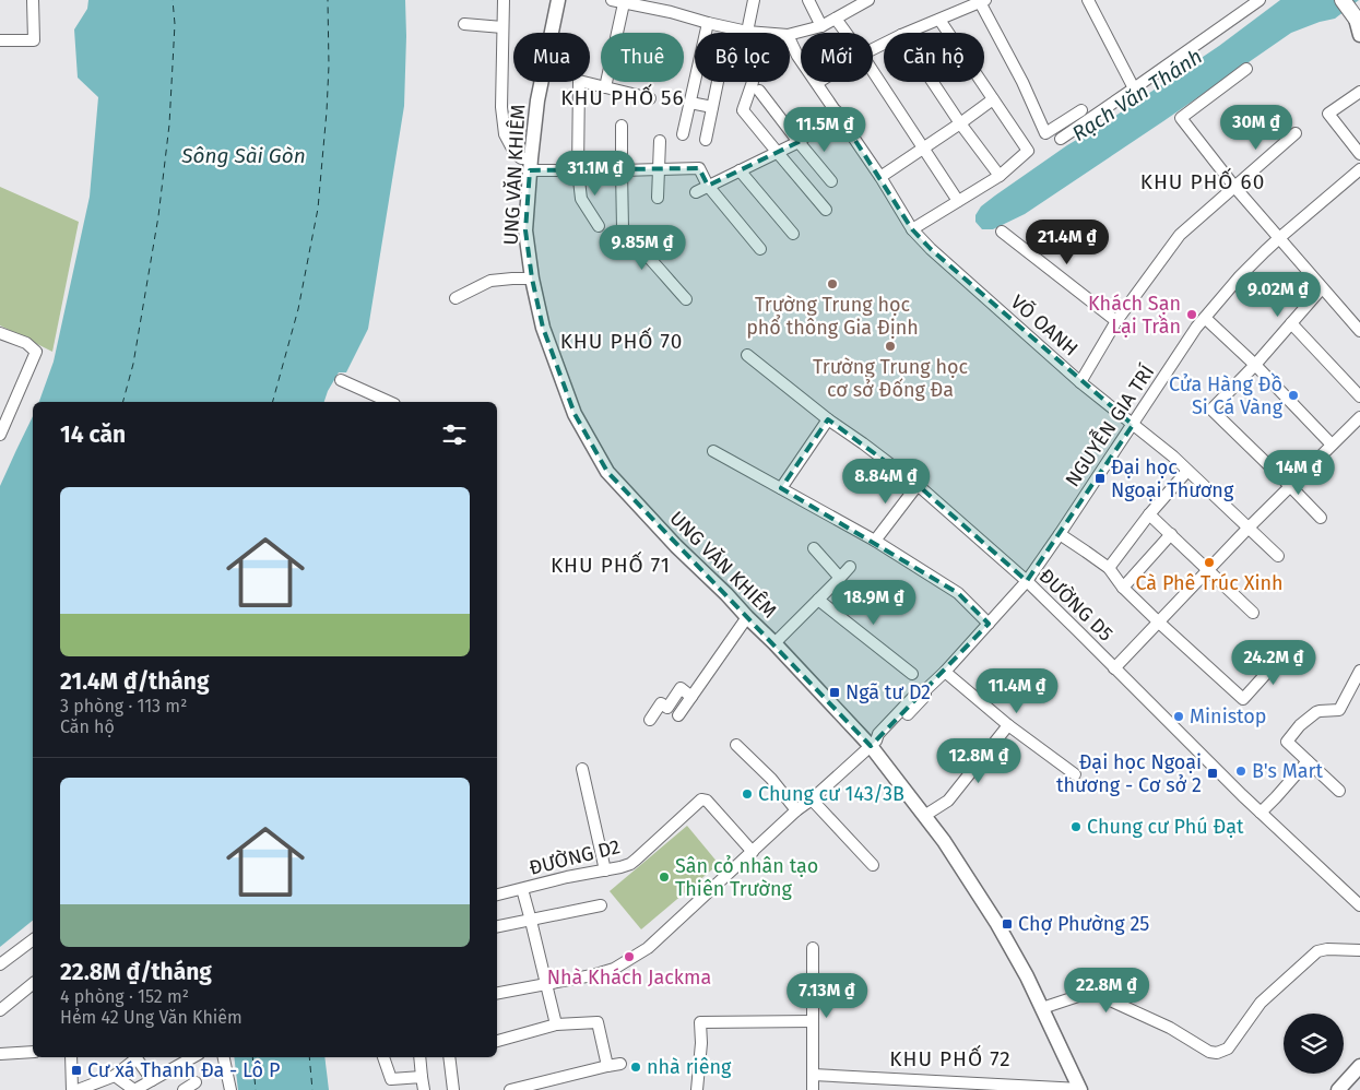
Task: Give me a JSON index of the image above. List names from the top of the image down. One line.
{"streets":{"main road":["UNG VĂN KHIÊM"],"street":["VÕ OANH","NGUYỄN GIA TRÍ","ĐƯỜNG D5","ĐƯỜNG D2"]},"crossings":[["UNG VĂN KHIÊM","NGUYỄN GIA TRÍ"],["VÕ OANH","NGUYỄN GIA TRÍ"],["NGUYỄN GIA TRÍ","ĐƯỜNG D5"],["NGUYỄN GIA TRÍ","ĐƯỜNG D2"]],"districts":["KHU PHỐ 56","KHU PHỐ 60","KHU PHỐ 70","KHU PHỐ 71","KHU PHỐ 72"],"water":["Rạch Văn Thánh","Sông Sài Gòn"],"places":{"other":["Trường Trung học phổ thông Gia Định","Khách Sạn Lại Trần","Trường Trung học cơ sở Đống Đa","Cửa Hàng Đồ Si Cá Vàng","Cà Phê Trúc Xinh","Ministop","B's Mart","Chung cư 143/3B","Chung cư Phú Đạt","Sân cỏ nhân tạo Thiên Trường","Nhà Khách Jackma","nhà riêng"],"transit":["Đại học Ngoại Thương","Ngã tư D2","Đại học Ngoại thương - Cơ sở 2","Chợ Phường 25","Cư xá Thanh Đa - Lô P"]},"page":{"chip":["Mua","Thuê","Bộ lọc","Mới","Căn hộ"],"price":["30M ₫","11.5M ₫","31.1M ₫","21.4M ₫","9.85M ₫","9.02M ₫","14M ₫","8.84M ₫","18.9M ₫","24.2M ₫","11.4M ₫","12.8M ₫","22.8M ₫","7.13M ₫"],"heading":"14 căn","list":[{"name":"21.4M ₫/tháng","note":"3 phòng · 113 m² · Căn hộ"},{"name":"22.8M ₫/tháng","note":"4 phòng · 152 m² · Hẻm 42 Ung Văn Khiêm"}]}}
